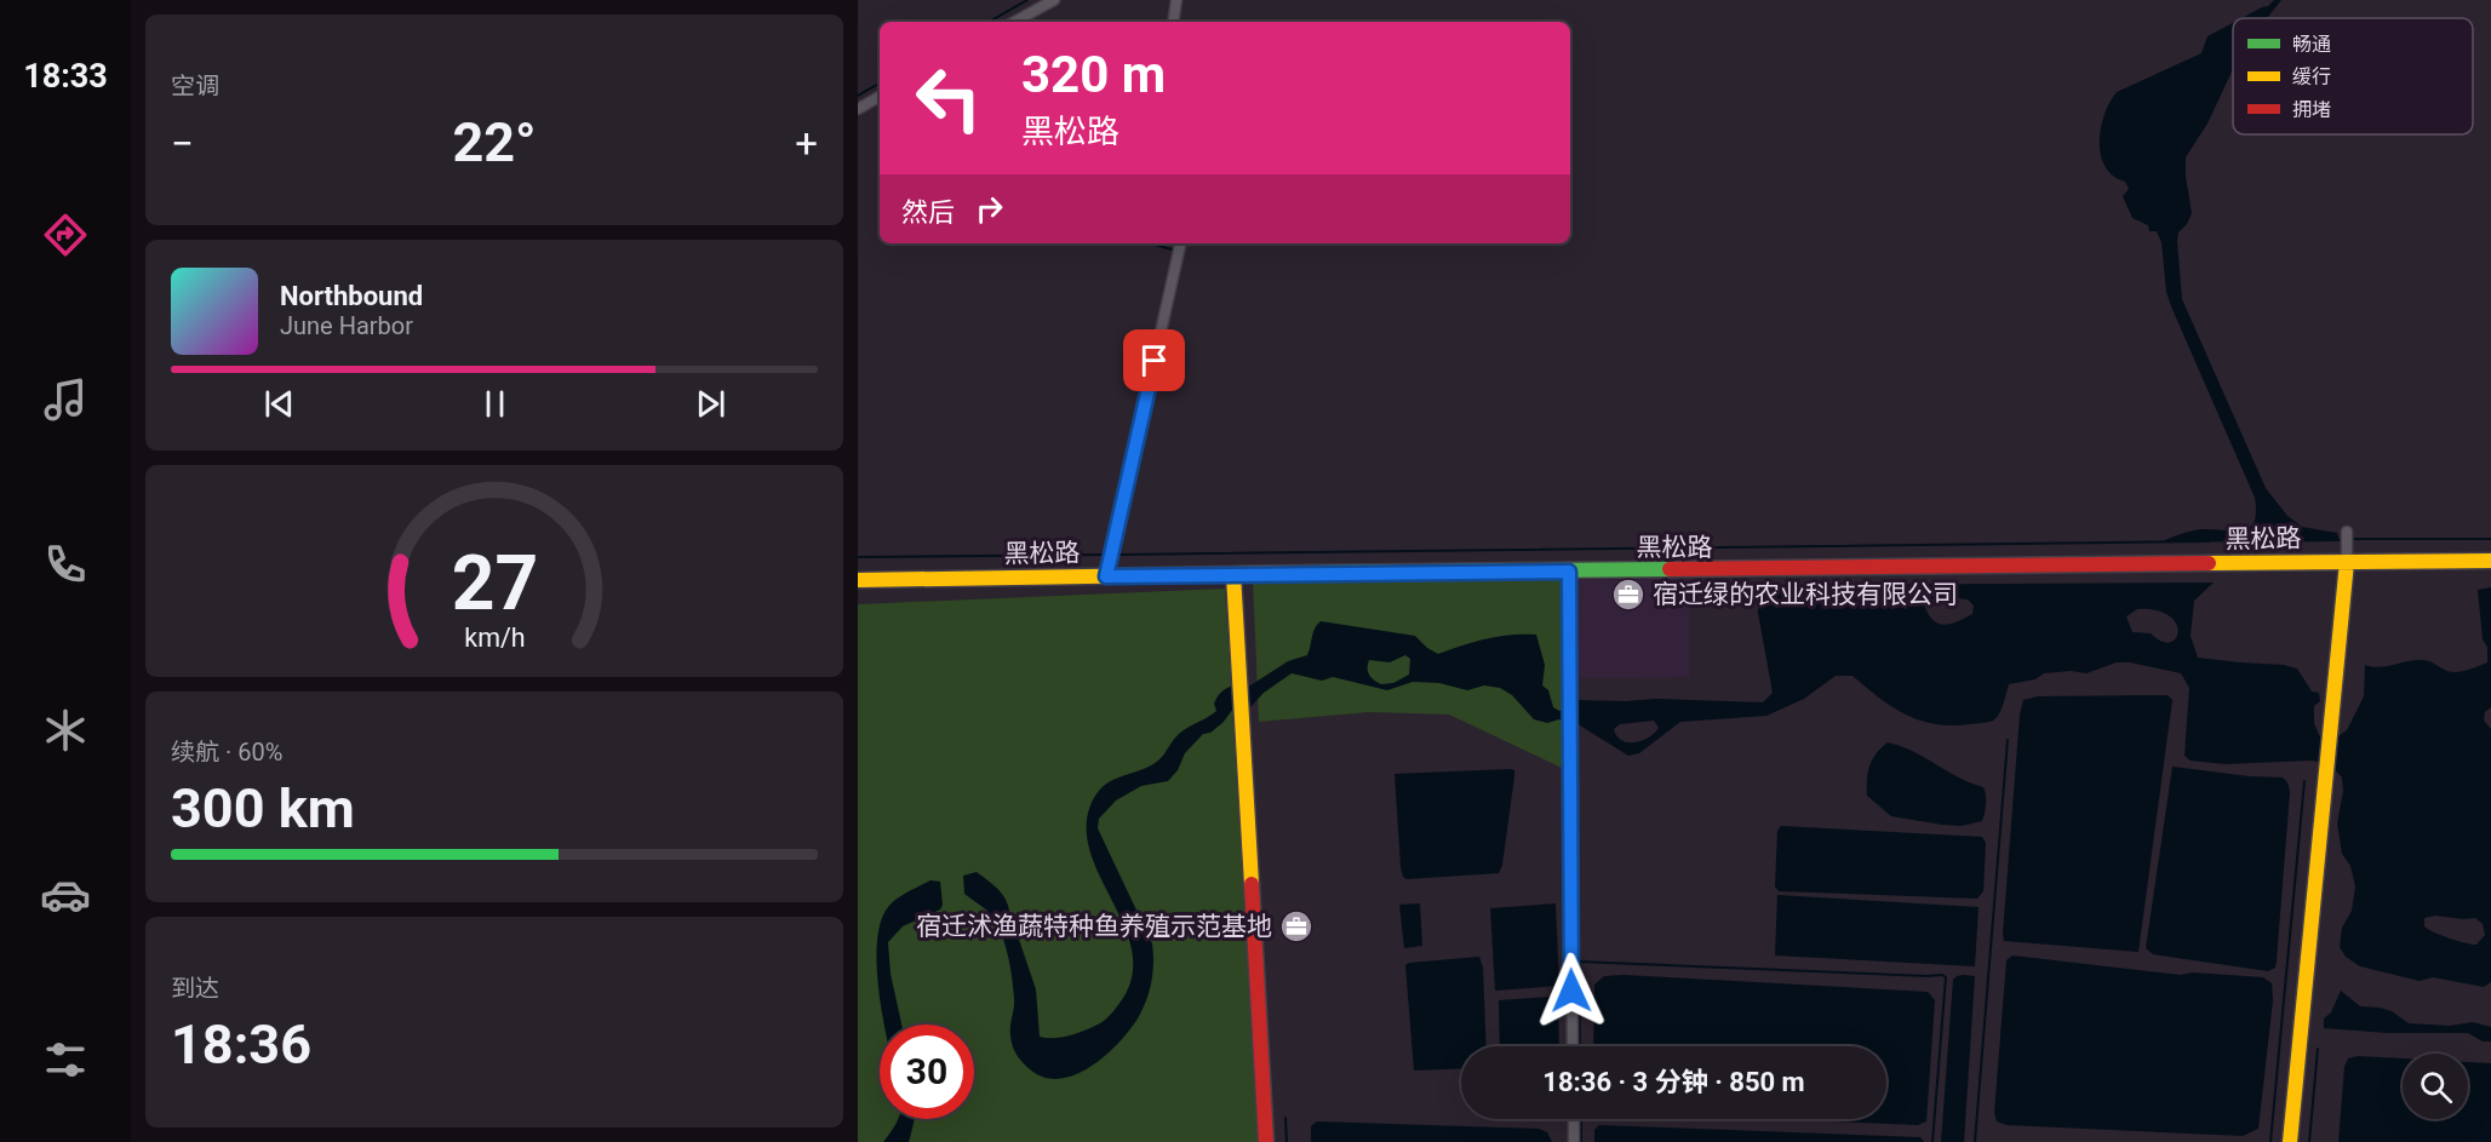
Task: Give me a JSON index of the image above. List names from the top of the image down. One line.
{"streets":{"street":["黑松路"]},"places":{"office":["宿迁绿的农业科技有限公司","宿迁沭渔蔬特种鱼养殖示范基地"]},"legend":["畅通","缓行","拥堵"],"page":{"tabs":"18:33","tile":["空调",["续航 · 60%","300 km"],["到达","18:36"]],"turn":["320 m","黑松路"],"heat":["−","22°","+"],"then":"然后","song":["Northbound","June Harbor"],"limit":"30","trip":"18:36 · 3 分钟 · 850 m","gauge":["27","km/h"]}}
